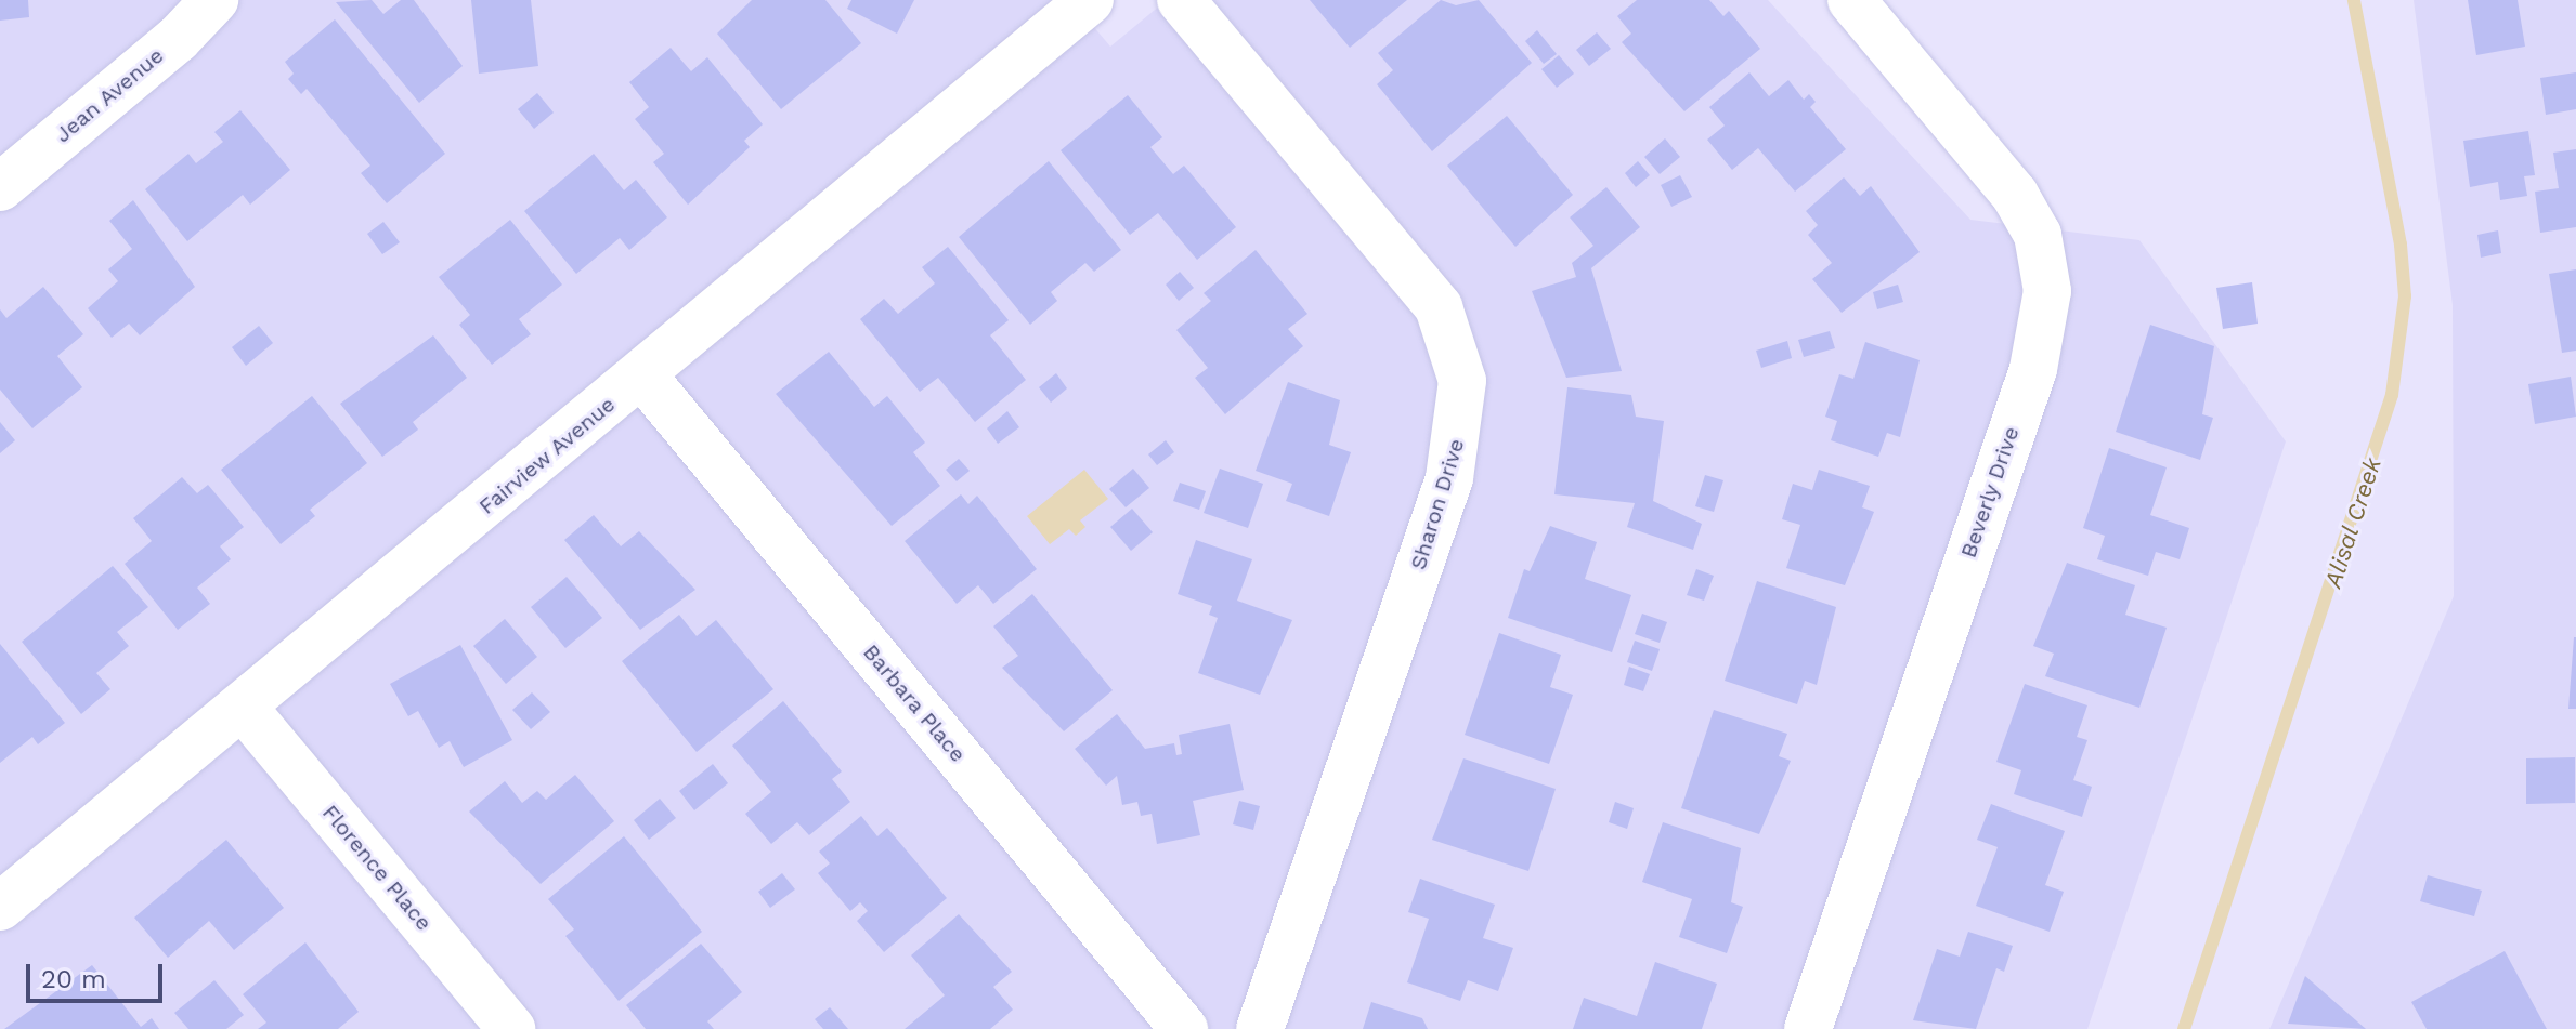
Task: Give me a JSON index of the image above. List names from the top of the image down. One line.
{"streets":{"street":["Jean Avenue","Fairview Avenue","Beverly Drive","Sharon Drive","Barbara Place","Florence Place"]},"crossings":[["Fairview Avenue","Barbara Place"],["Fairview Avenue","Florence Place"]],"water":["Alisal Creek"],"scale_bar":"20 m"}
